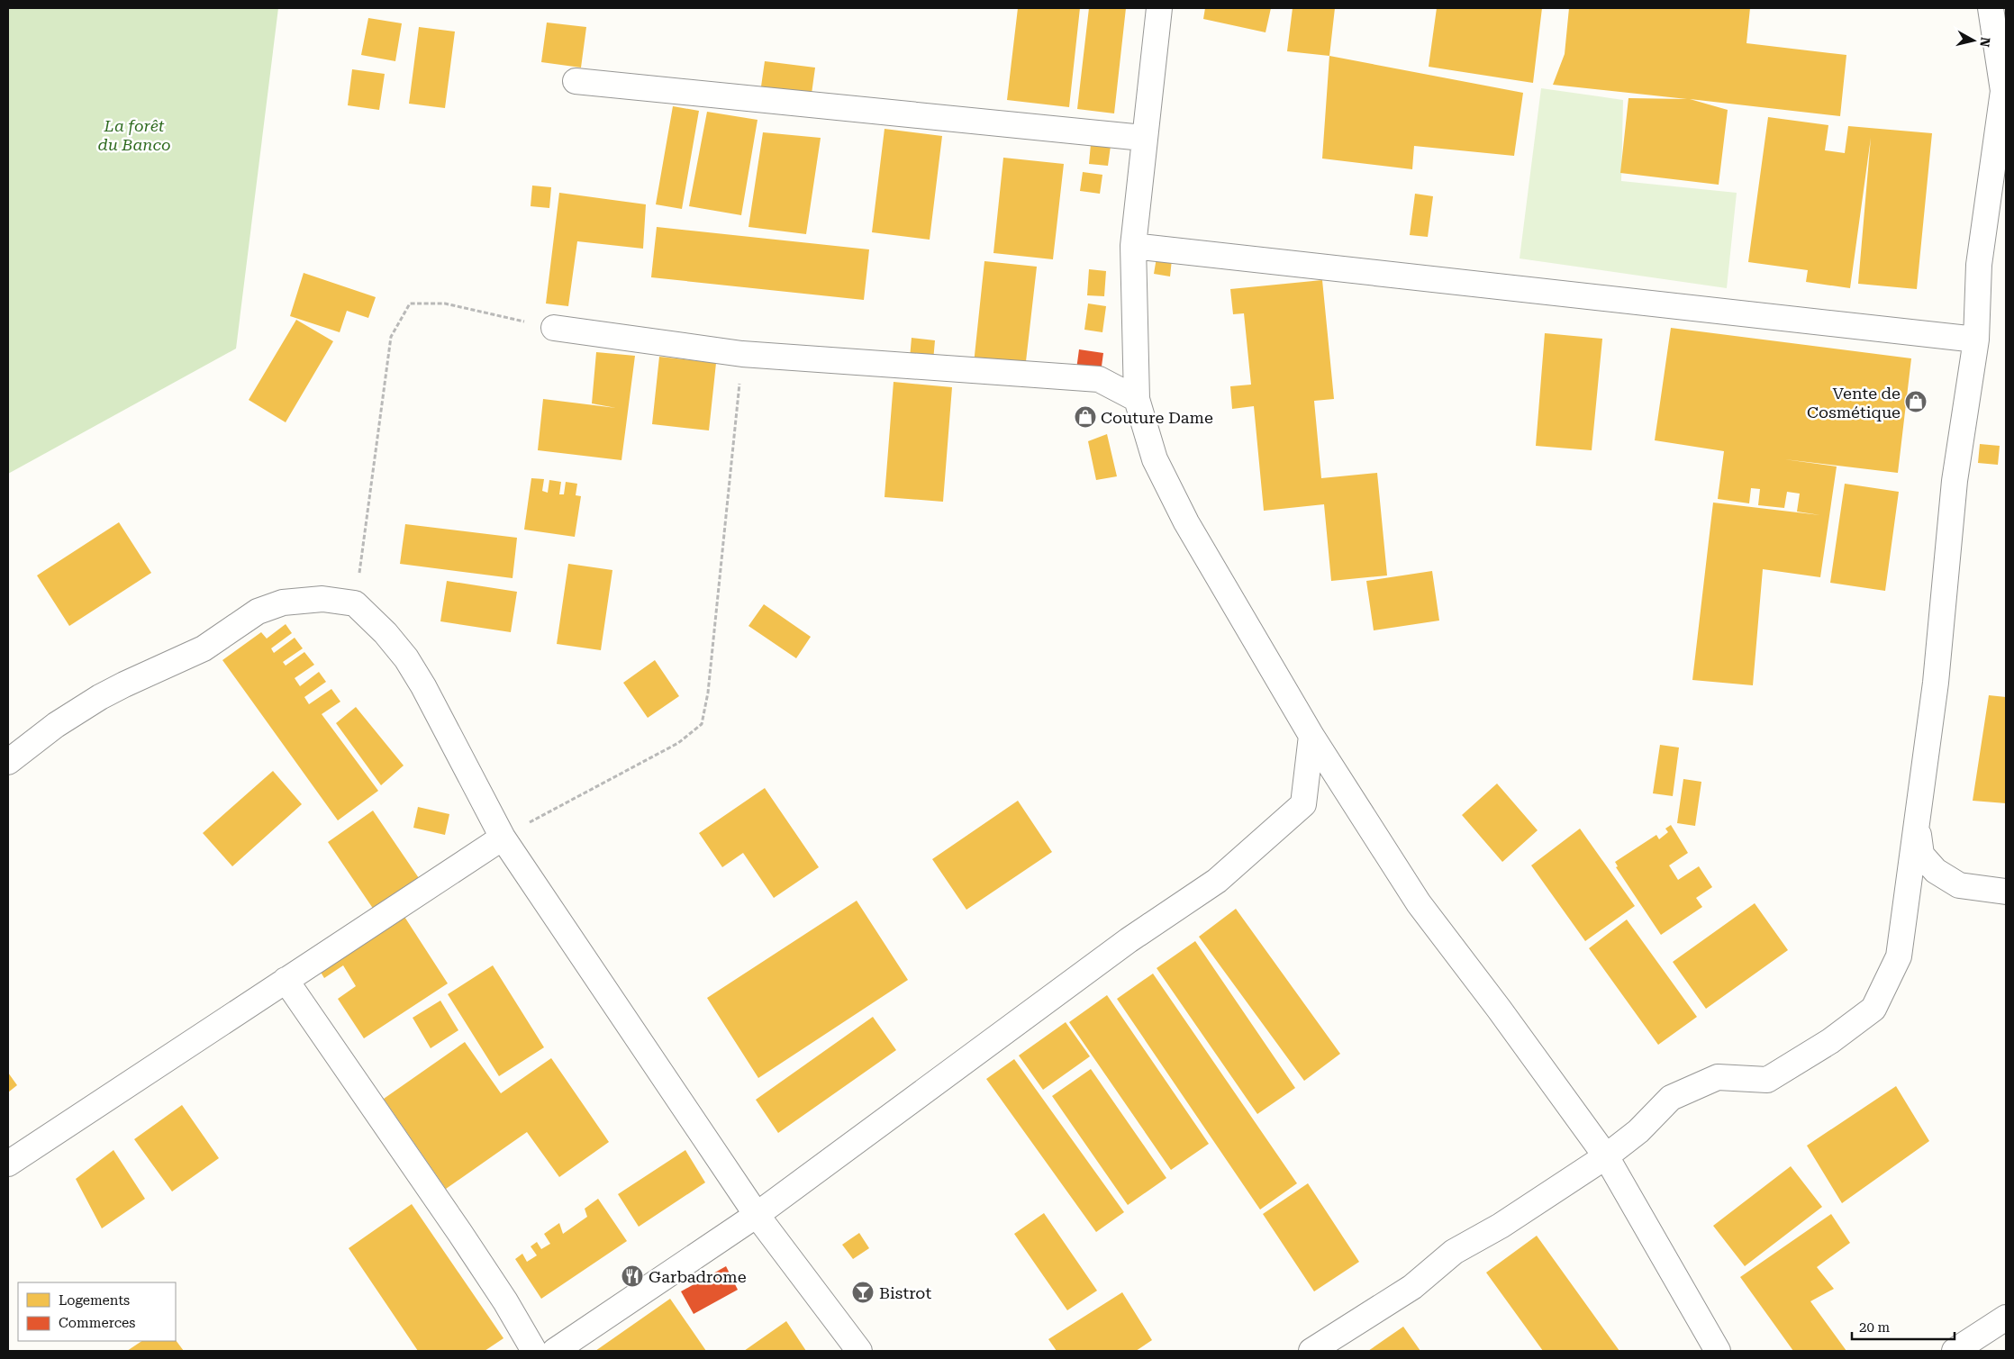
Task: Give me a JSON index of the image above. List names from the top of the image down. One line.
{"parks":["La forêt du Banco"],"places":{"shop":["Vente de Cosmétique","Couture Dame"],"restaurant":["Garbadrome"],"bar":["Bistrot"]},"legend":["Logements","Commerces"],"scale_bar":"20 m","north":"right"}
